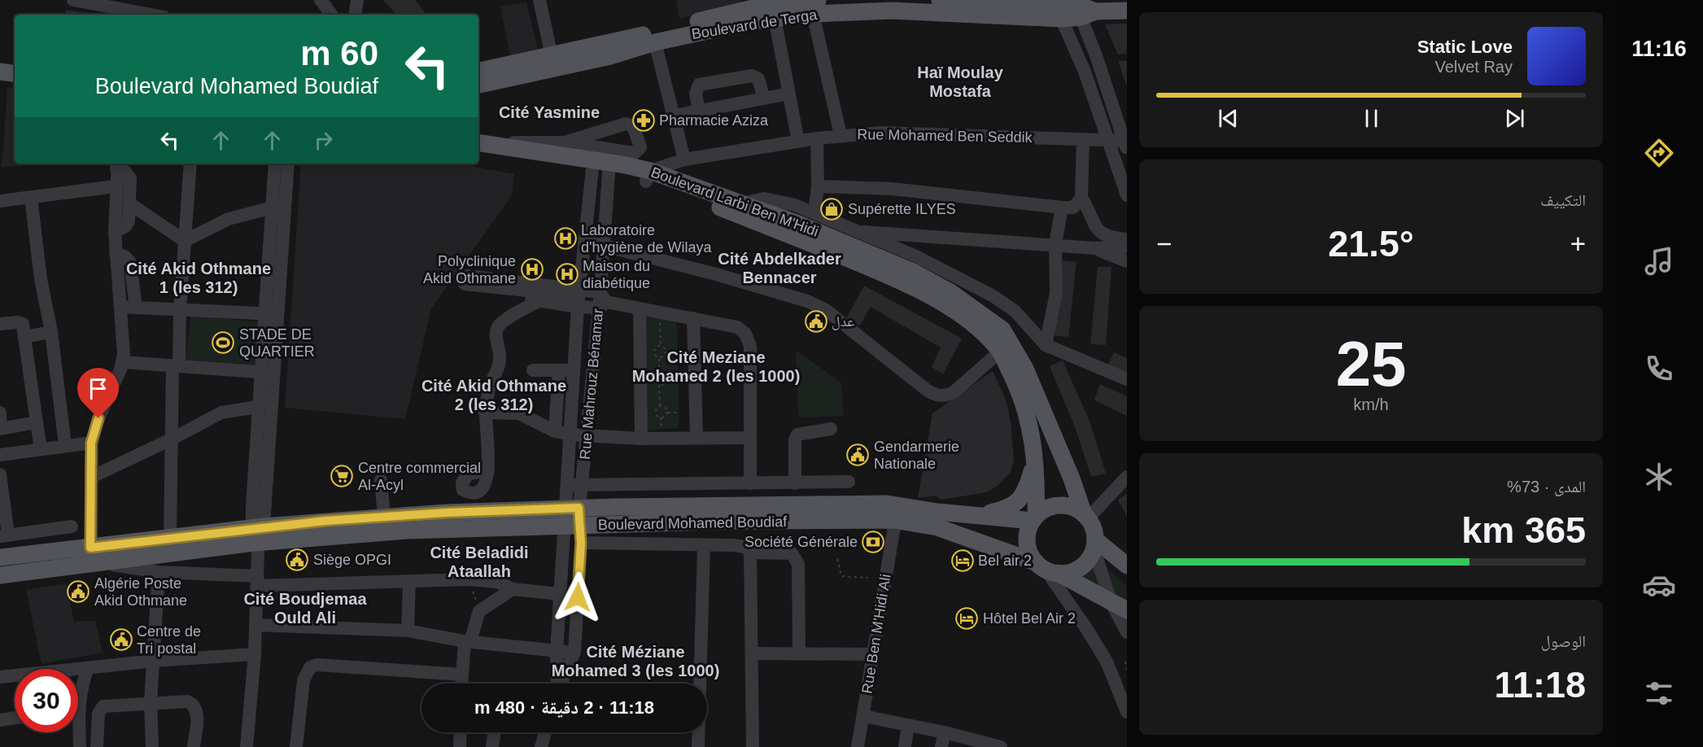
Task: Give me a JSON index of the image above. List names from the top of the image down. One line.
{"streets":{"main road":["Boulevard de Terga","Boulevard Larbi Ben M'Hidi","Boulevard Mohamed Boudiaf"],"street":["Rue Mohamed Ben Seddik","Rue Mahrouz Bénamar","Rue Ben M'Hidi Ali"]},"crossings":[["Rue Mohamed Ben Seddik","Boulevard Larbi Ben M'Hidi"],["Boulevard Larbi Ben M'Hidi","Rue Mahrouz Bénamar"],["Boulevard Larbi Ben M'Hidi","Boulevard Mohamed Boudiaf"],["Rue Mahrouz Bénamar","Boulevard Mohamed Boudiaf"],["Boulevard Mohamed Boudiaf","Rue Ben M'Hidi Ali"]],"districts":["Haï Moulay Mostafa","Cité Yasmine","Cité Abdelkader Bennacer","Cité Akid Othmane 1 (les 312)","Cité Meziane Mohamed 2 (les 1000)","Cité Akid Othmane 2 (les 312)","Cité Beladidi Ataallah","Cité Boudjemaa Ould Ali","Cité Méziane Mohamed 3 (les 1000)"],"places":{"pharmacy":["Pharmacie Aziza"],"shop":["Supérette ILYES"],"hospital":["Laboratoire d'hygiène de Wilaya","Polyclinique Akid Othmane","Maison du diabétique"],"public building":["عدل","Gendarmerie Nationale","Siège OPGI","Algérie Poste Akid Othmane","Centre de Tri postal"],"sports":["STADE DE QUARTIER"],"supermarket":["Centre commercial Al-Acyl"],"bank":["Société Générale"],"hotel":["Bel air 2","Hôtel Bel Air 2"]},"page":{"tabs":"11:16","turn":["60 m","Boulevard Mohamed Boudiaf"],"song":["Static Love","Velvet Ray"],"tile":["التكييف",["25","km/h"],["المدى · 73%","365 km"],["الوصول","11:18"]],"heat":["−","21.5°","+"],"limit":"30","trip":"11:18 · 2 دقيقة · 480 m"}}
